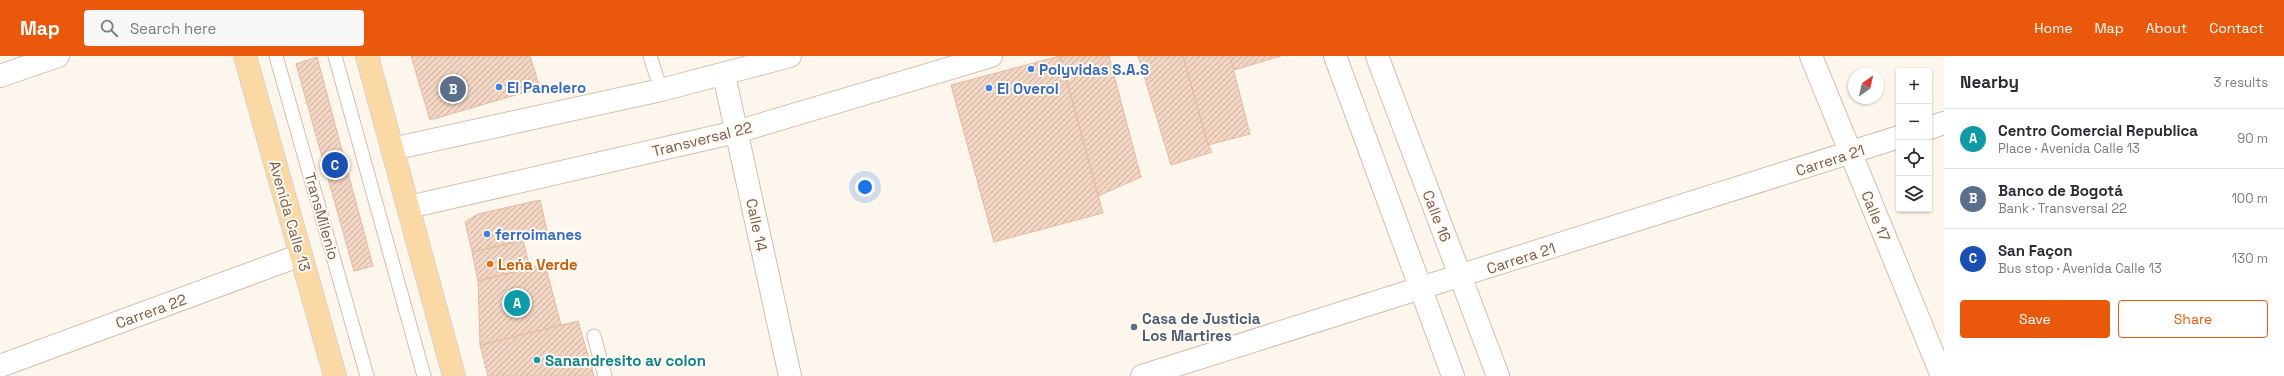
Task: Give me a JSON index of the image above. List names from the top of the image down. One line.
{"streets":{"main road":["Avenida Calle 13"],"street":["Transversal 22","Carrera 21","Calle 16","Calle 17","Calle 14","Carrera 22"],"lane":["TransMilenio"]},"crossings":[["Transversal 22","Calle 14"],["Carrera 21","Calle 16"],["Carrera 21","Calle 17"],["Avenida Calle 13","Carrera 22"]],"places":["Polyvidas S.A.S","El Panelero","El Overol","ferroimanes","Leńa Verde","Casa de Justicia Los Martires","Sanandresito av colon"],"north":"top right","page":{"header":"Map","search":"Search here","nav":["Home","Map","About","Contact"],"heading":["Nearby","3 results"],"map_buttons":["+","−"],"pins":["B","C","A"],"list":[{"mark":"A","name":"Centro Comercial Republica","note":"Place · Avenida Calle 13","value":"90 m"},{"mark":"B","name":"Banco de Bogotá","note":"Bank · Transversal 22","value":"100 m"},{"mark":"C","name":"San Façon","note":"Bus stop · Avenida Calle 13","value":"130 m"}],"buttons":["Save","Share"]}}
